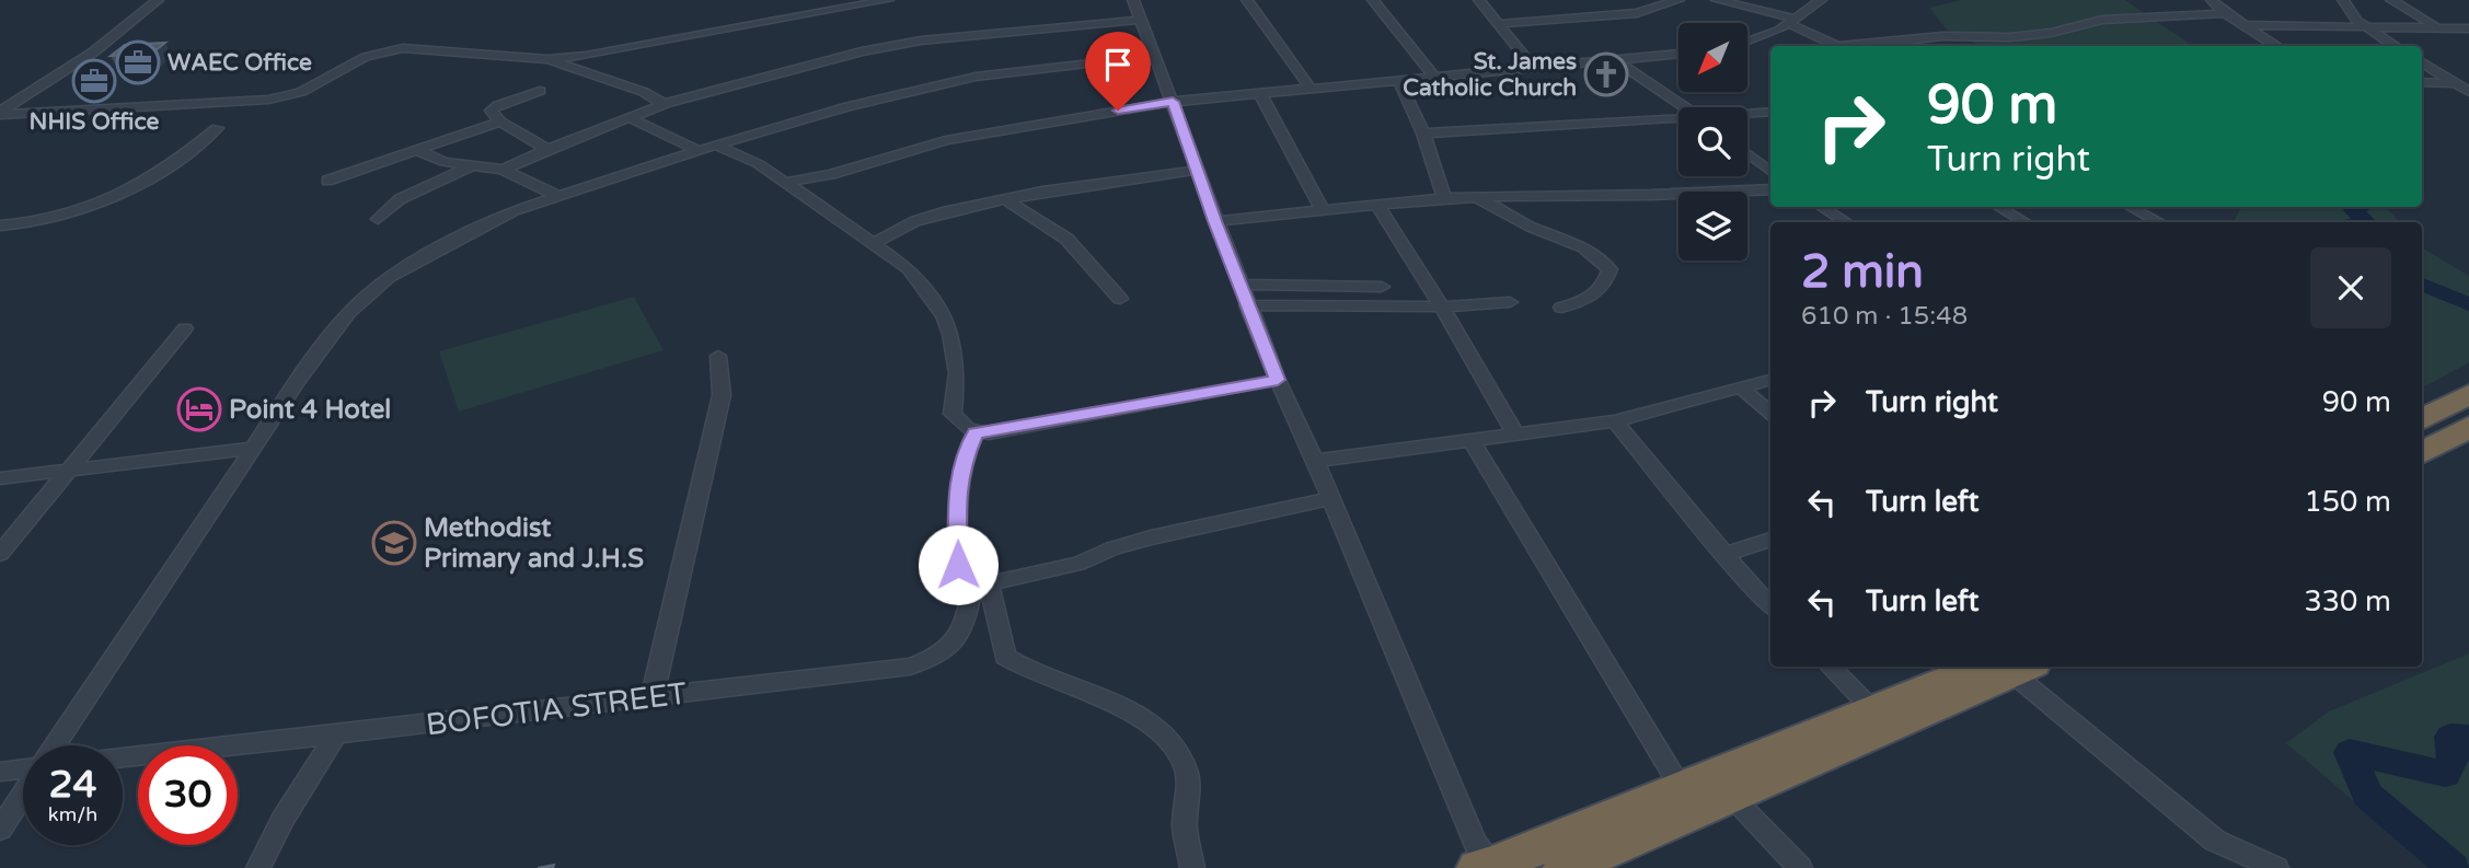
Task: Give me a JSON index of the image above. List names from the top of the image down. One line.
{"streets":{"street":["BOFOTIA STREET"]},"places":{"office":["WAEC Office","NHIS Office"],"church":["St. James Catholic Church"],"hotel":["Point 4 Hotel"],"school or university":["Methodist Primary and J.H.S"]},"north":"bottom left","page":{"turn":["90 m","Turn right"],"heading":["2 min","610 m · 15:48"],"list":[{"name":"Turn right","value":"90 m"},{"name":"Turn left","value":"150 m"},{"name":"Turn left","value":"330 m"}],"speed":"24 km/h","limit":"30"}}
